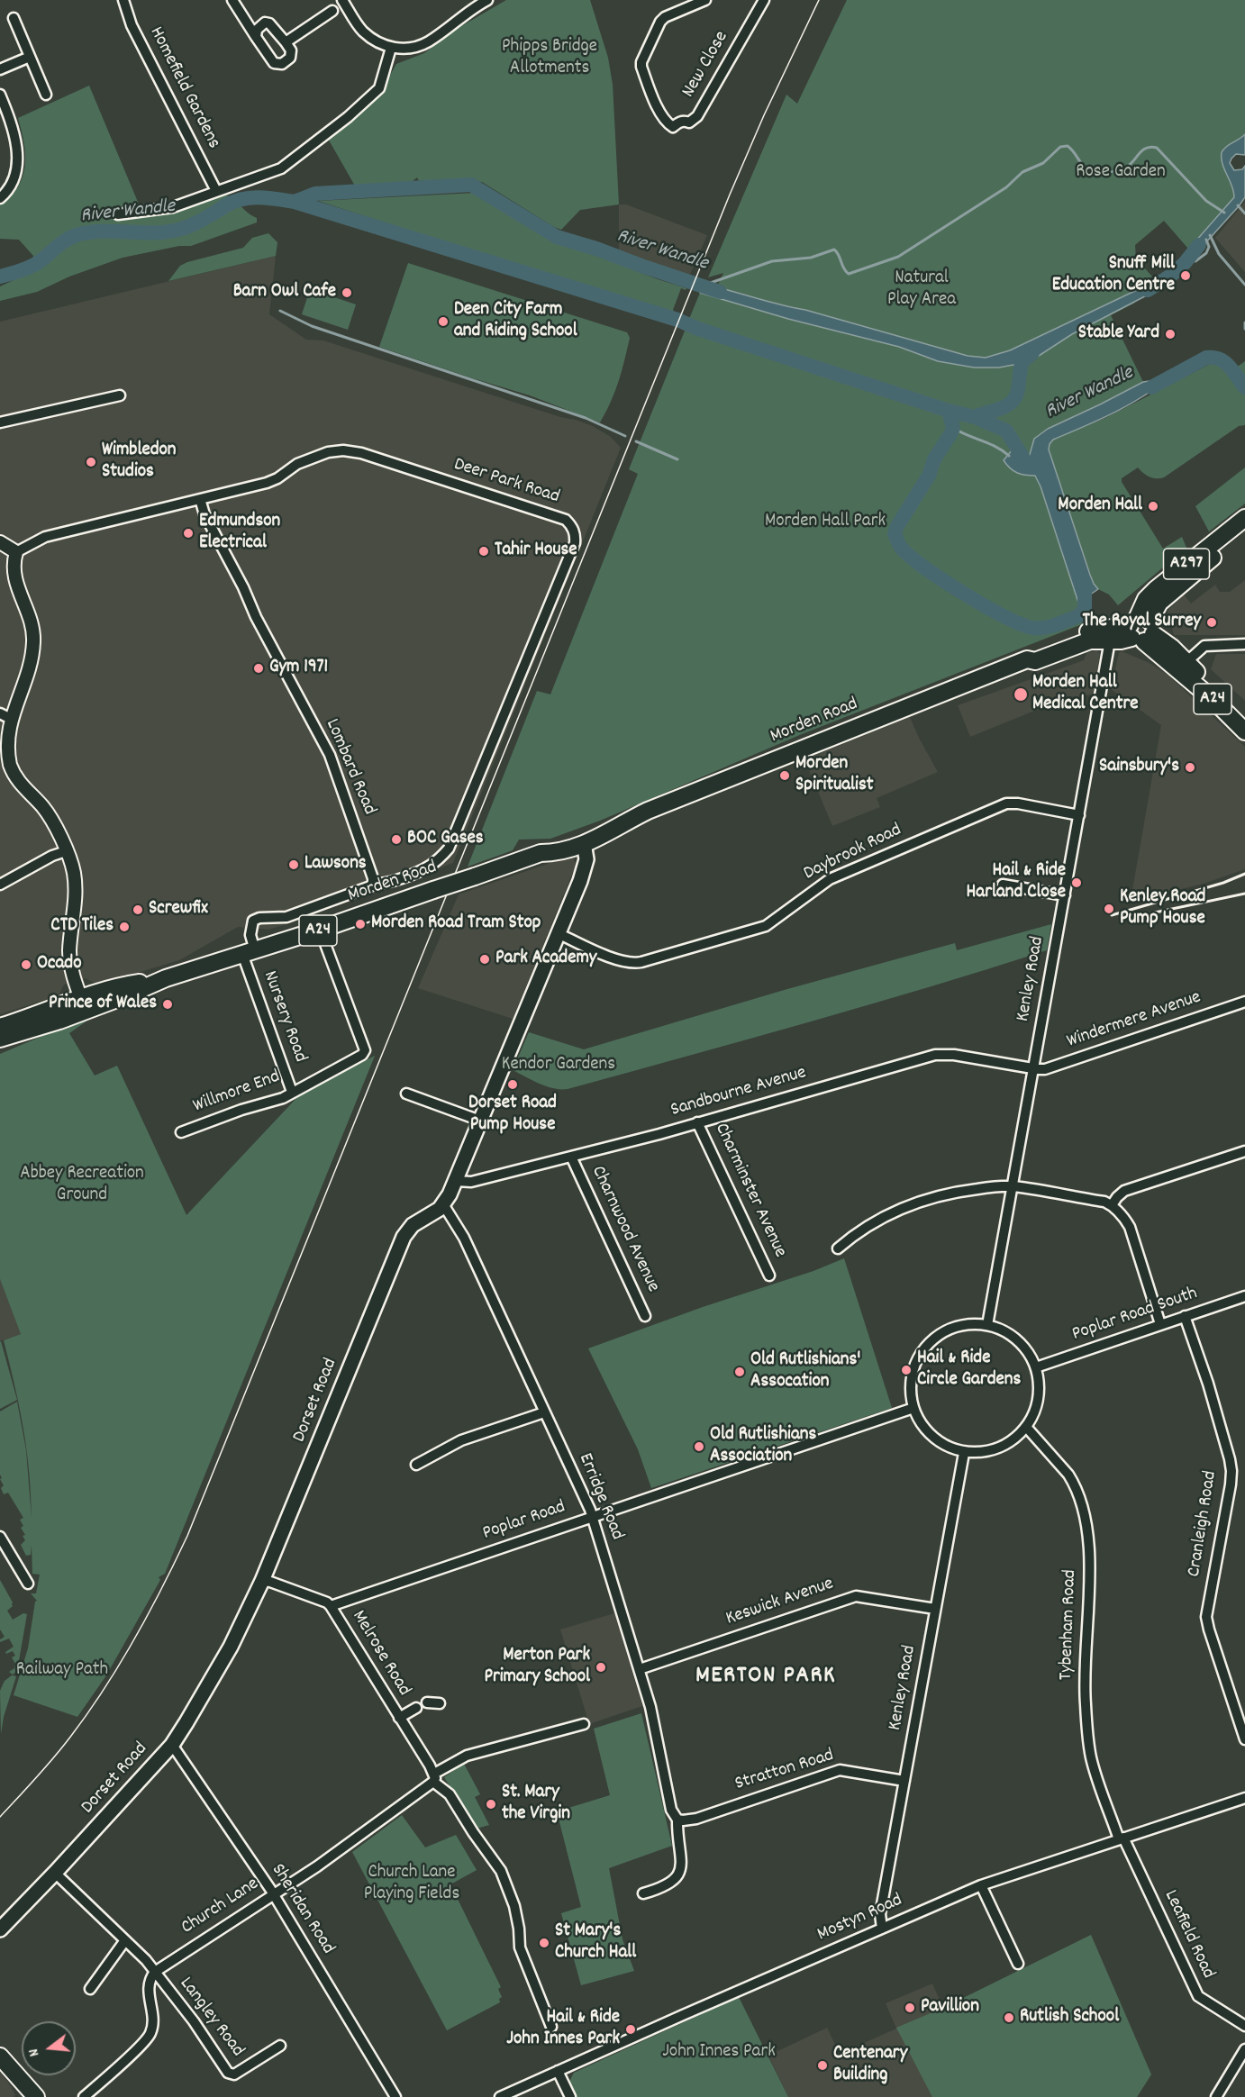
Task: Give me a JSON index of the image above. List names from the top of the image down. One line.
{"streets":{"main road":["A297","A24","Morden Road","Dorset Road"],"street":["New Close","Homefield Gardens","Deer Park Road","Lombard Road","Daybrook Road","Kenley Road","Nursery Road","Windermere Avenue","Willmore End","Sandbourne Avenue","Charminster Avenue","Charnwood Avenue","Poplar Road South","Erridge Road","Poplar Road","Cranleigh Road","Keswick Avenue","Tybenham Road","Melrose Road","Stratton Road","Church Lane","Sheridan Road","Mostyn Road","Leafield Road","Langley Road"]},"crossings":[["Deer Park Road","Lombard Road"],["A297","A24"],["A297","Morden Road"],["A24","Morden Road"],["Morden Road","Kenley Road"],["Morden Road","Nursery Road"],["Morden Road","Willmore End"],["Morden Road","Dorset Road"],["Daybrook Road","Kenley Road"],["Daybrook Road","Dorset Road"],["Kenley Road","Windermere Avenue"],["Kenley Road","Sandbourne Avenue"],["Kenley Road","Poplar Road South"],["Kenley Road","Poplar Road"],["Kenley Road","Keswick Avenue"],["Kenley Road","Tybenham Road"],["Kenley Road","Stratton Road"],["Kenley Road","Mostyn Road"],["Nursery Road","Willmore End"],["Windermere Avenue","Sandbourne Avenue"],["Sandbourne Avenue","Charminster Avenue"],["Sandbourne Avenue","Charnwood Avenue"],["Sandbourne Avenue","Dorset Road"],["Poplar Road South","Poplar Road"],["Poplar Road South","Cranleigh Road"],["Poplar Road South","Tybenham Road"],["Dorset Road","Erridge Road"],["Dorset Road","Melrose Road"],["Dorset Road","Sheridan Road"],["Dorset Road","Langley Road"],["Erridge Road","Poplar Road"],["Erridge Road","Keswick Avenue"],["Erridge Road","Stratton Road"],["Poplar Road","Tybenham Road"],["Poplar Road","Melrose Road"],["Tybenham Road","Mostyn Road"],["Tybenham Road","Leafield Road"],["Melrose Road","Church Lane"],["Church Lane","Sheridan Road"],["Church Lane","Langley Road"],["Mostyn Road","Leafield Road"]],"districts":["MERTON PARK"],"water":["River Wandle"],"parks":["Phipps Bridge Allotments","Rose Garden","Natural Play Area","Morden Hall Park","Kendor Gardens","Abbey Recreation Ground","Railway Path","Church Lane Playing Fields","John Innes Park"],"places":["Snuff Mill Education Centre","Barn Owl Cafe","Deen City Farm and Riding School","Stable Yard","Wimbledon Studios","Morden Hall","Edmundson Electrical","Tahir House","The Royal Surrey","Gym 1971","Morden Hall Medical Centre","Sainsbury's","Morden Spiritualist","BOC Gases","Lawsons","Hail & Ride Harland Close","Kenley Road Pump House","Screwfix","Morden Road Tram Stop","CTD Tiles","Park Academy","Ocado","Prince of Wales","Dorset Road Pump House","Hail & Ride Circle Gardens","Old Rutlishians' Assocation","Old Rutlishians Association","Merton Park Primary School","St. Mary the Virgin","St Mary's Church Hall","Pavillion","Rutlish School","Hail & Ride John Innes Park","Centenary Building"],"north":"left"}
